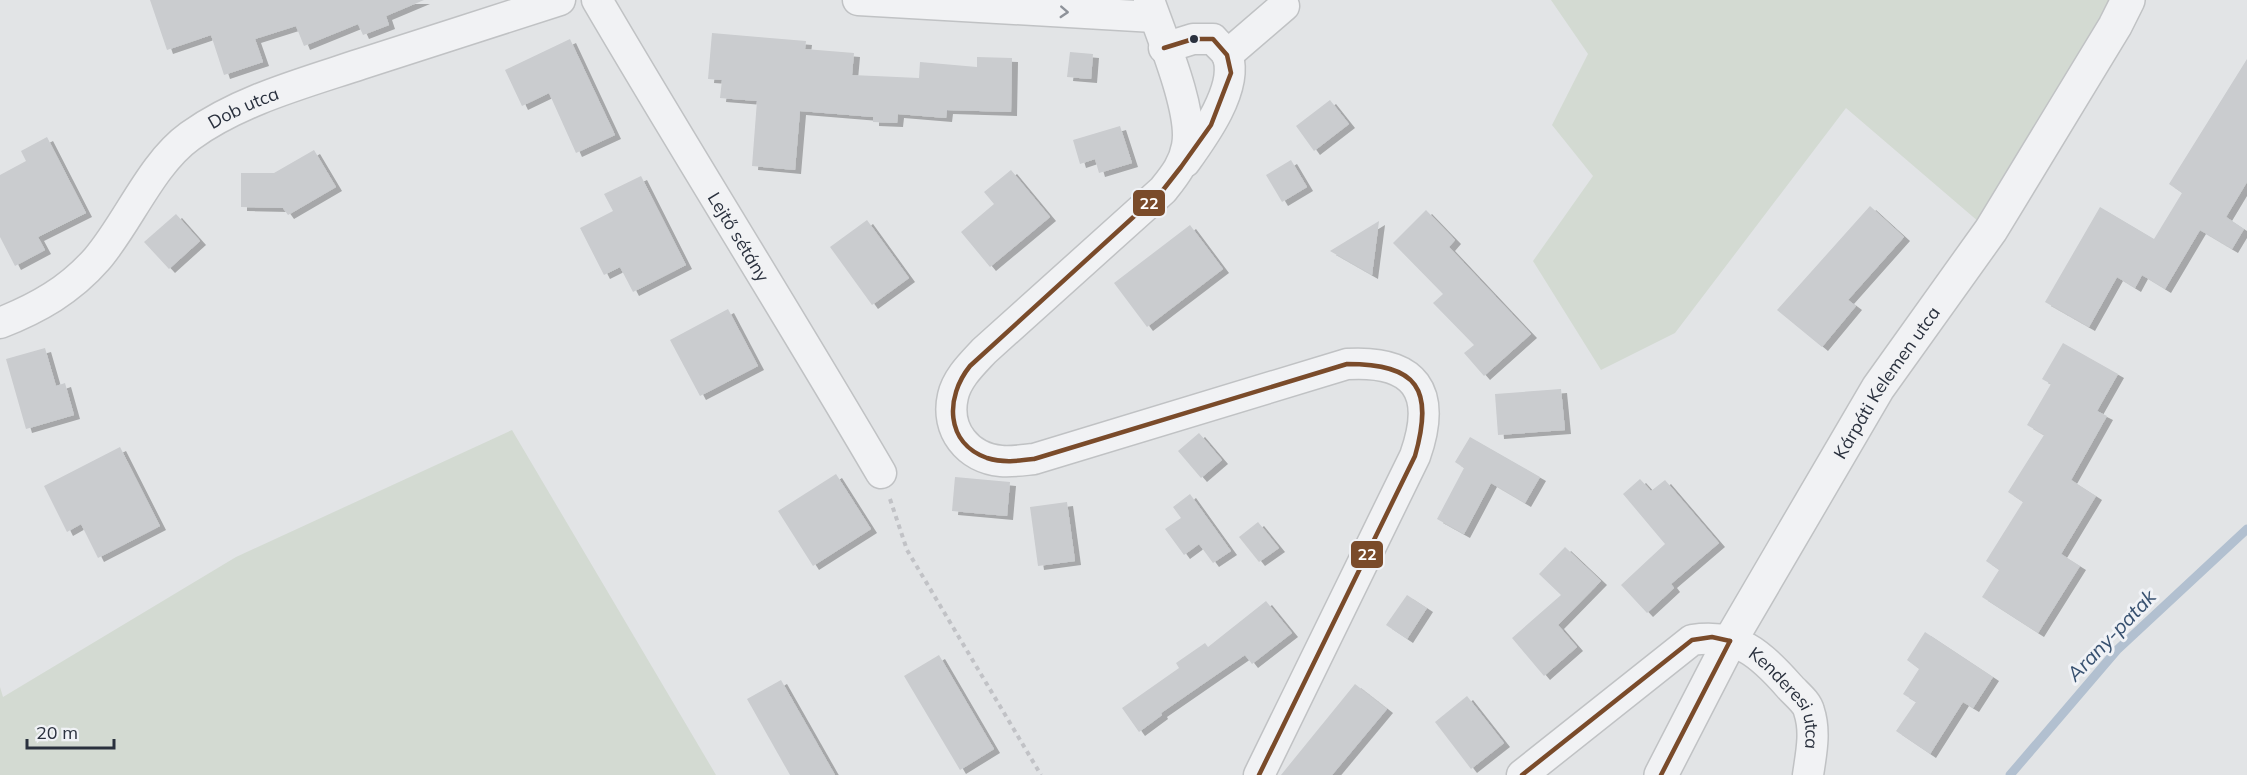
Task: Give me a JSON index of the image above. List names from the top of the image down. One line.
{"streets":{"street":["Dob utca","Lejtő sétány","Kárpáti Kelemen utca","Kenderesi utca"]},"crossings":[["Kárpáti Kelemen utca","Kenderesi utca"]],"water":["Arany-patak"],"lines":["transit line 22"],"scale_bar":"20 m"}
